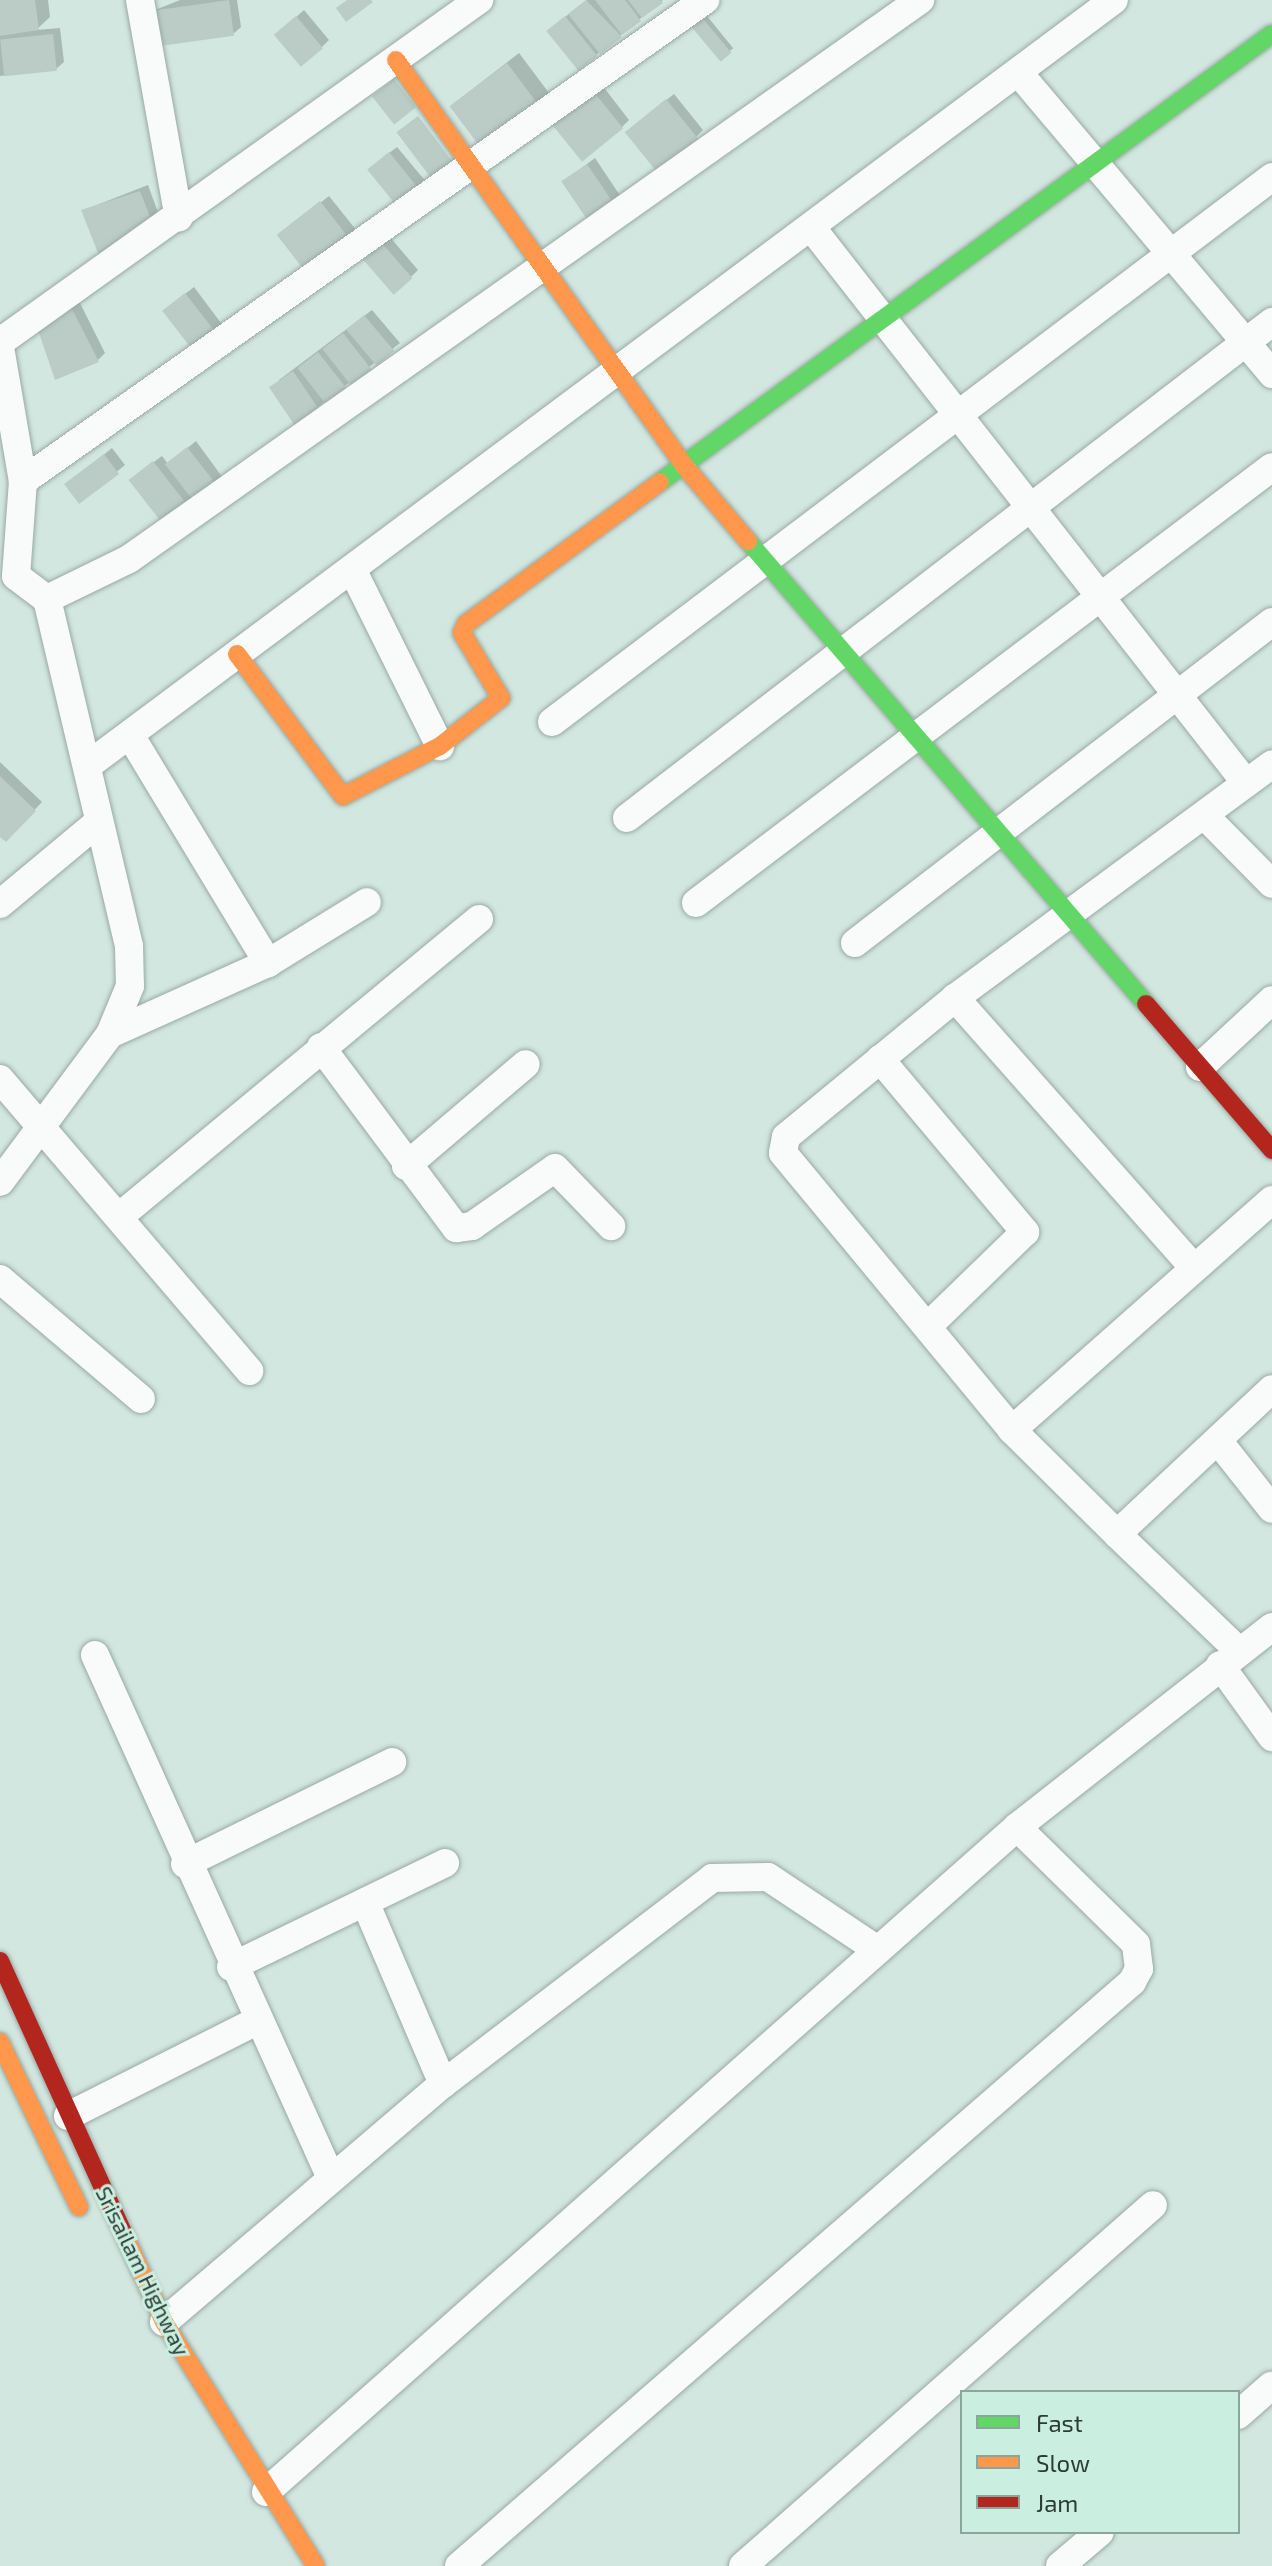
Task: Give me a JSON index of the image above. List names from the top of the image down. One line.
{"streets":{"main road":["Srisailam Highway"]},"legend":["Fast","Slow","Jam"]}
